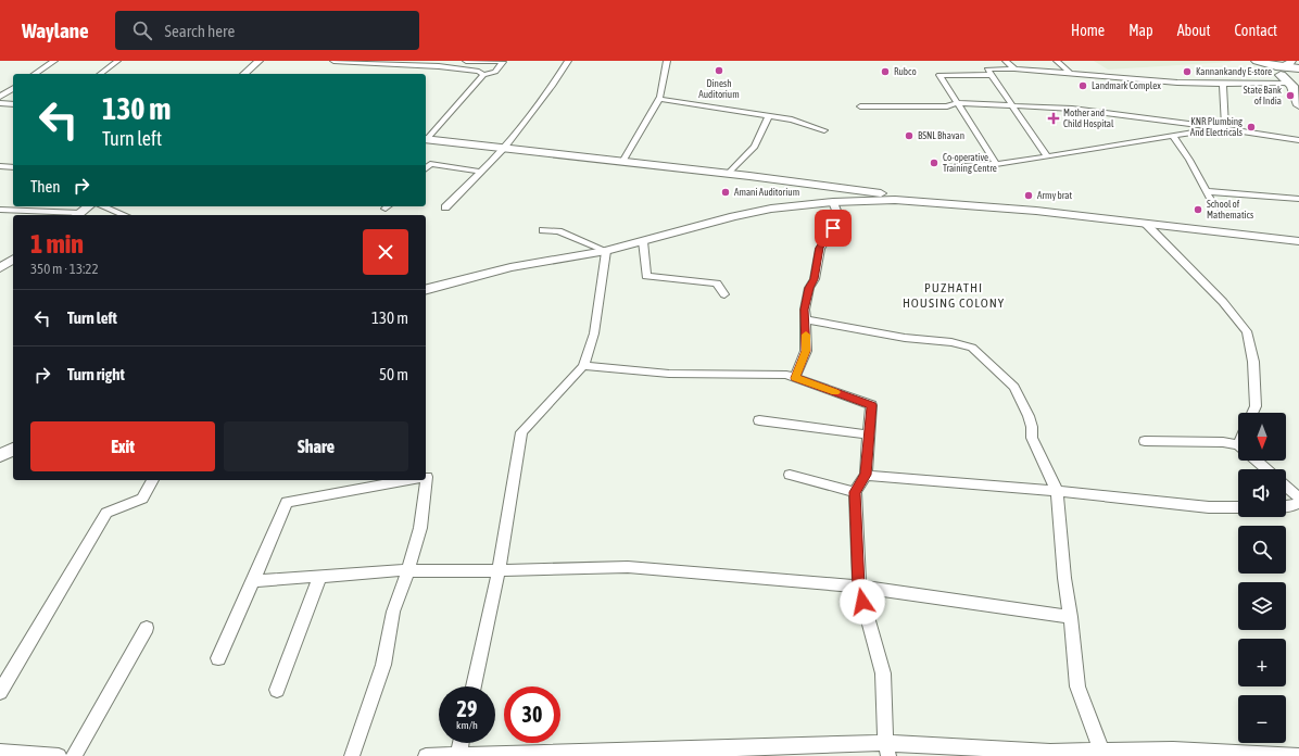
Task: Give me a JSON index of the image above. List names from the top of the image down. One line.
{"districts":["PUZHATHI HOUSING COLONY"],"places":{"other":["Dinesh Auditorium","Rubco","Kannankandy E-store","Landmark Complex","State Bank of India","KNR Plumbing And Electricals","BSNL Bhavan","Co-operative Training Centre","Amani Auditorium","Army brat","School of Mathematics"],"health":["Mother and Child Hospital"]},"north":"bottom","page":{"header":"Waylane","search":"Search here","nav":["Home","Map","About","Contact"],"turn":["130 m","Turn left"],"then":"Then","heading":["1 min","350 m · 13:22"],"list":[{"name":"Turn left","value":"130 m"},{"name":"Turn right","value":"50 m"}],"map_buttons":["+","−"],"buttons":["Exit","Share"],"speed":"29 km/h","limit":"30"}}
